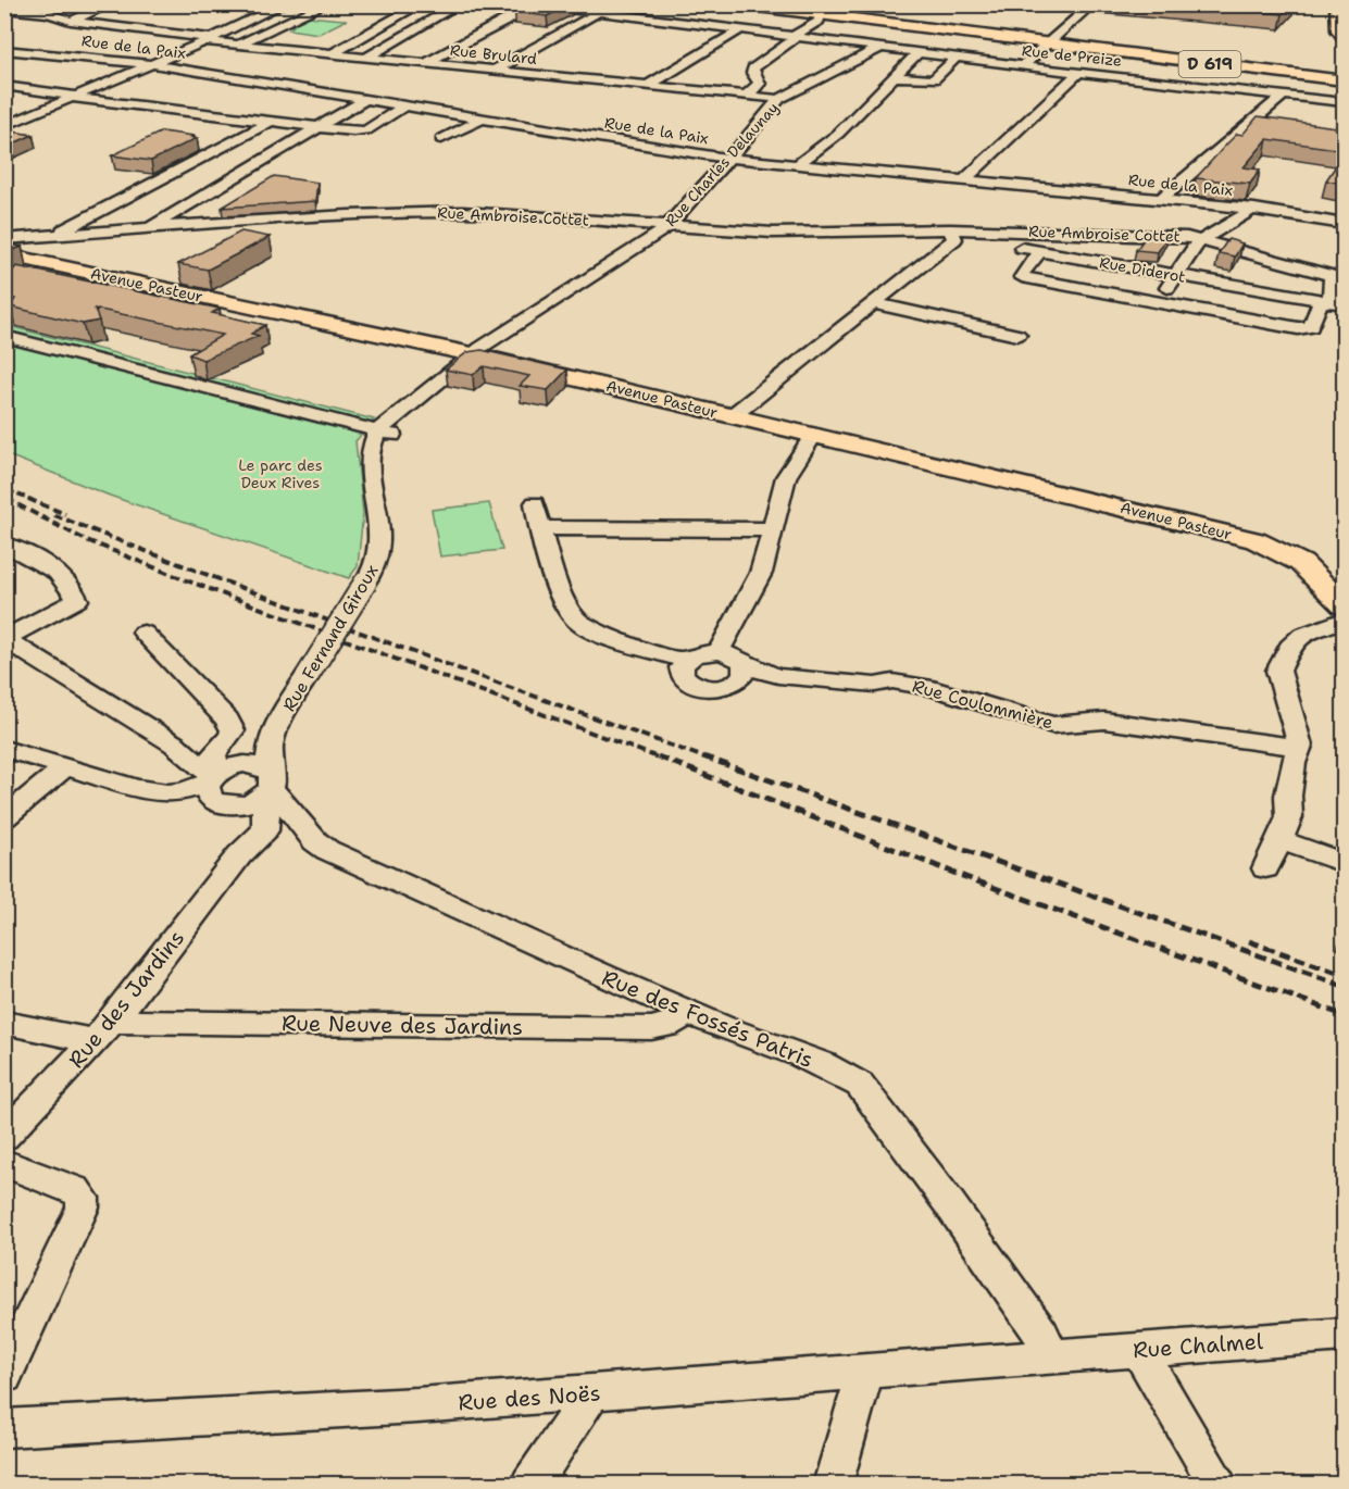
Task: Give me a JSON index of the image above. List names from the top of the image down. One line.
{"streets":{"main road":["D 619","Avenue Pasteur"],"street":["Rue de la Paix","Rue Brulard","Rue de Preize","Rue Charles Delaunay","Rue Ambroise Cottet","Rue Diderot","Rue Fernand Giroux","Rue Coulommière","Rue des Jardins","Rue des Fossés Patris","Rue Neuve des Jardins","Rue Chalmel","Rue des Noës"]},"crossings":[["Rue de la Paix","Rue Charles Delaunay"],["Rue Brulard","Rue Charles Delaunay"],["Rue de Preize","Rue Charles Delaunay"],["Rue Charles Delaunay","Rue Ambroise Cottet"],["Rue Charles Delaunay","Avenue Pasteur"],["Rue Ambroise Cottet","Rue Diderot"],["Rue Ambroise Cottet","Avenue Pasteur"],["Rue Fernand Giroux","Rue des Jardins"],["Rue Fernand Giroux","Rue des Fossés Patris"],["Rue des Jardins","Rue des Fossés Patris"],["Rue des Jardins","Rue Neuve des Jardins"],["Rue des Fossés Patris","Rue Neuve des Jardins"],["Rue des Fossés Patris","Rue Chalmel"],["Rue des Fossés Patris","Rue des Noës"],["Rue Chalmel","Rue des Noës"]],"parks":["Le parc des Deux Rives"]}
